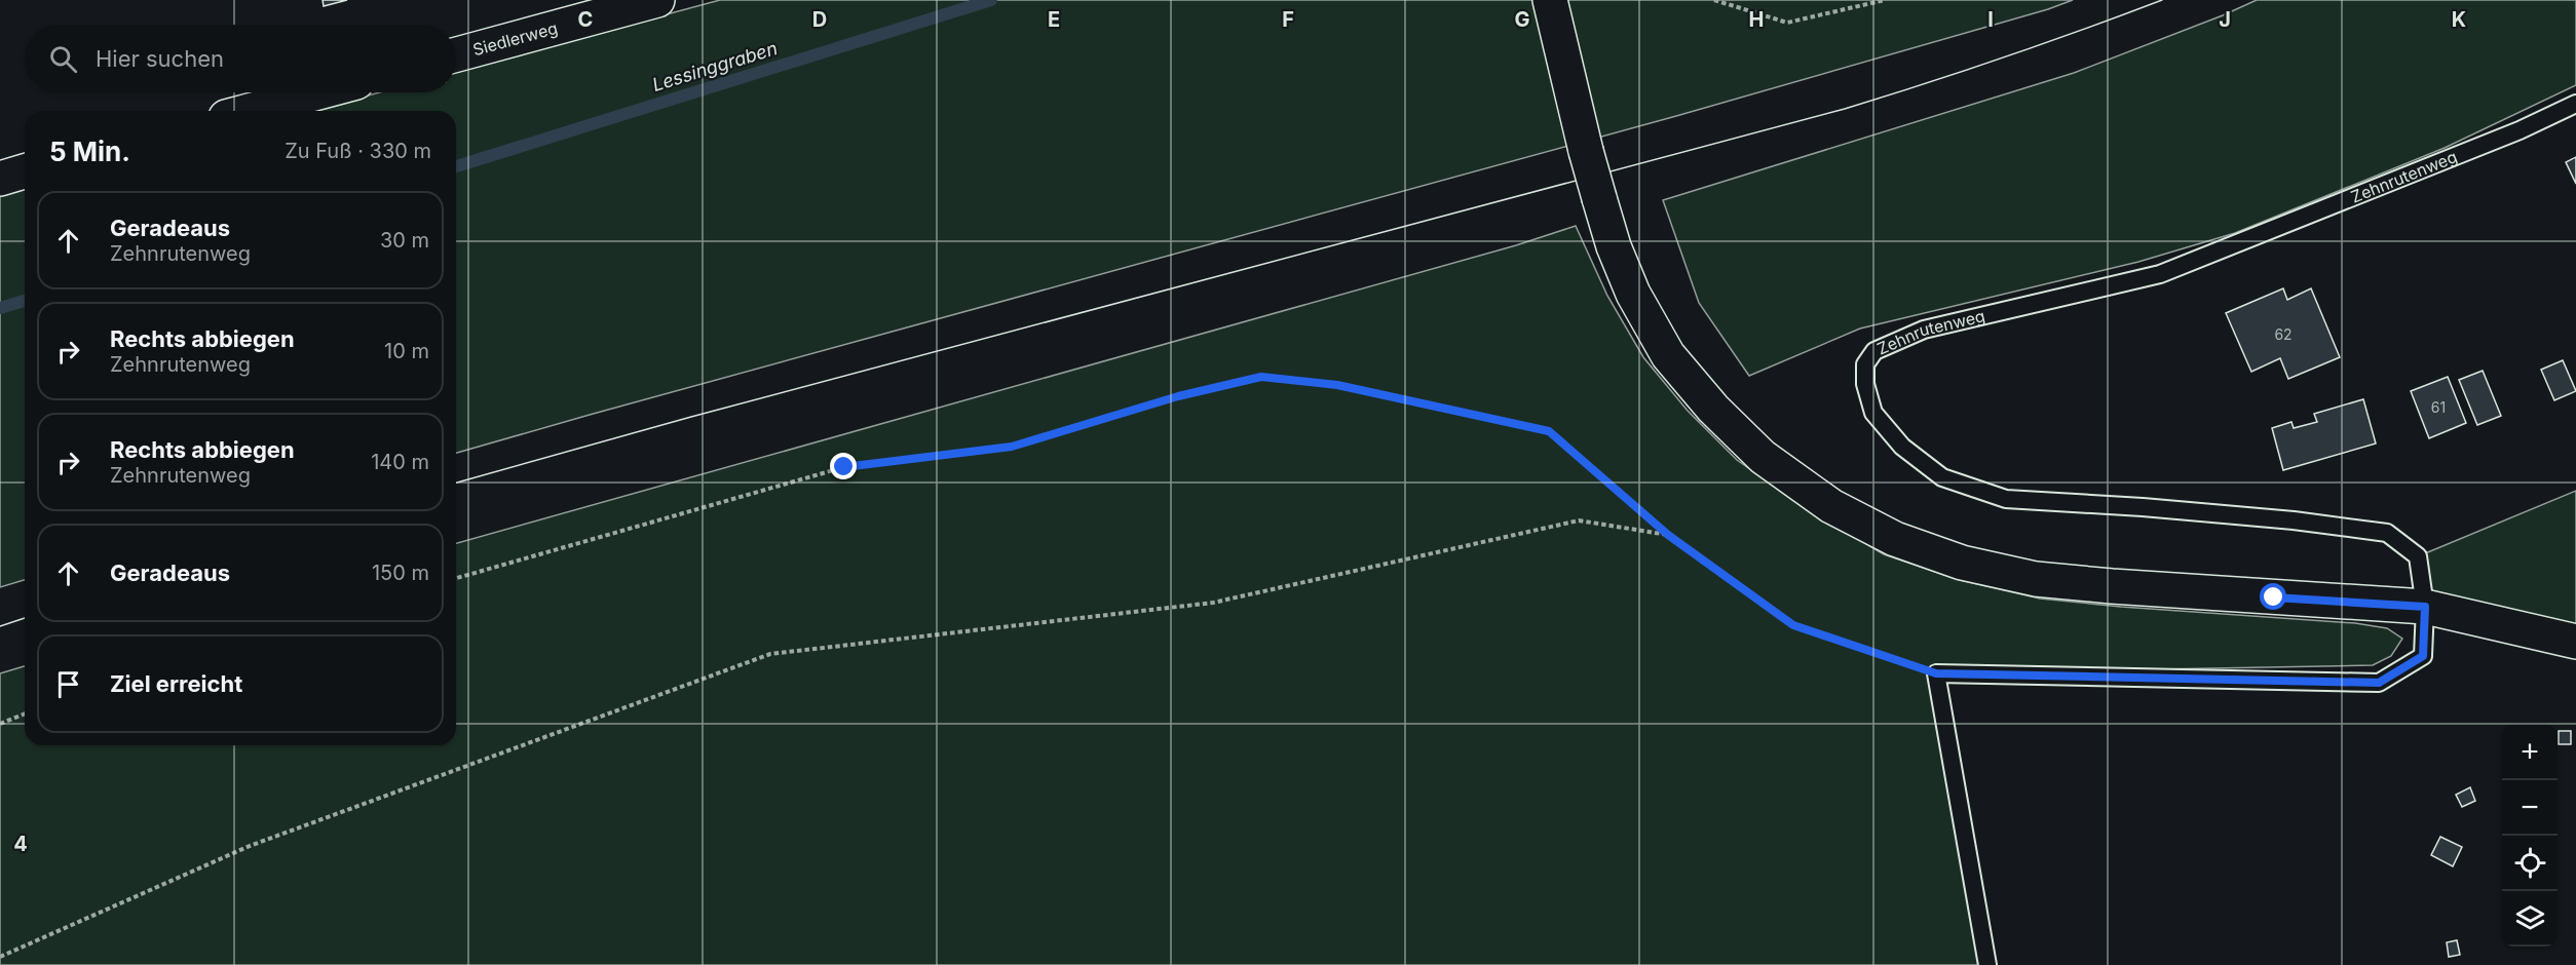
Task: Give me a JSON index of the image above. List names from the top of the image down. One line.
{"streets":{"street":["Siedlerweg"],"lane":["Zehnrutenweg"]},"water":["Lessinggraben"],"house_numbers":["62","61"],"page":{"search":"Hier suchen","heading":["5 Min.","Zu Fuß · 330 m"],"list":[["Geradeaus","Zehnrutenweg","30 m"],["Rechts abbiegen","Zehnrutenweg","10 m"],["Rechts abbiegen","Zehnrutenweg","140 m"],["Geradeaus","150 m"],"Ziel erreicht"],"map_buttons":["+","−"]},"grid":{"columns":["C","D","E","F","G","H","I","J","K"],"rows":["4"]}}
